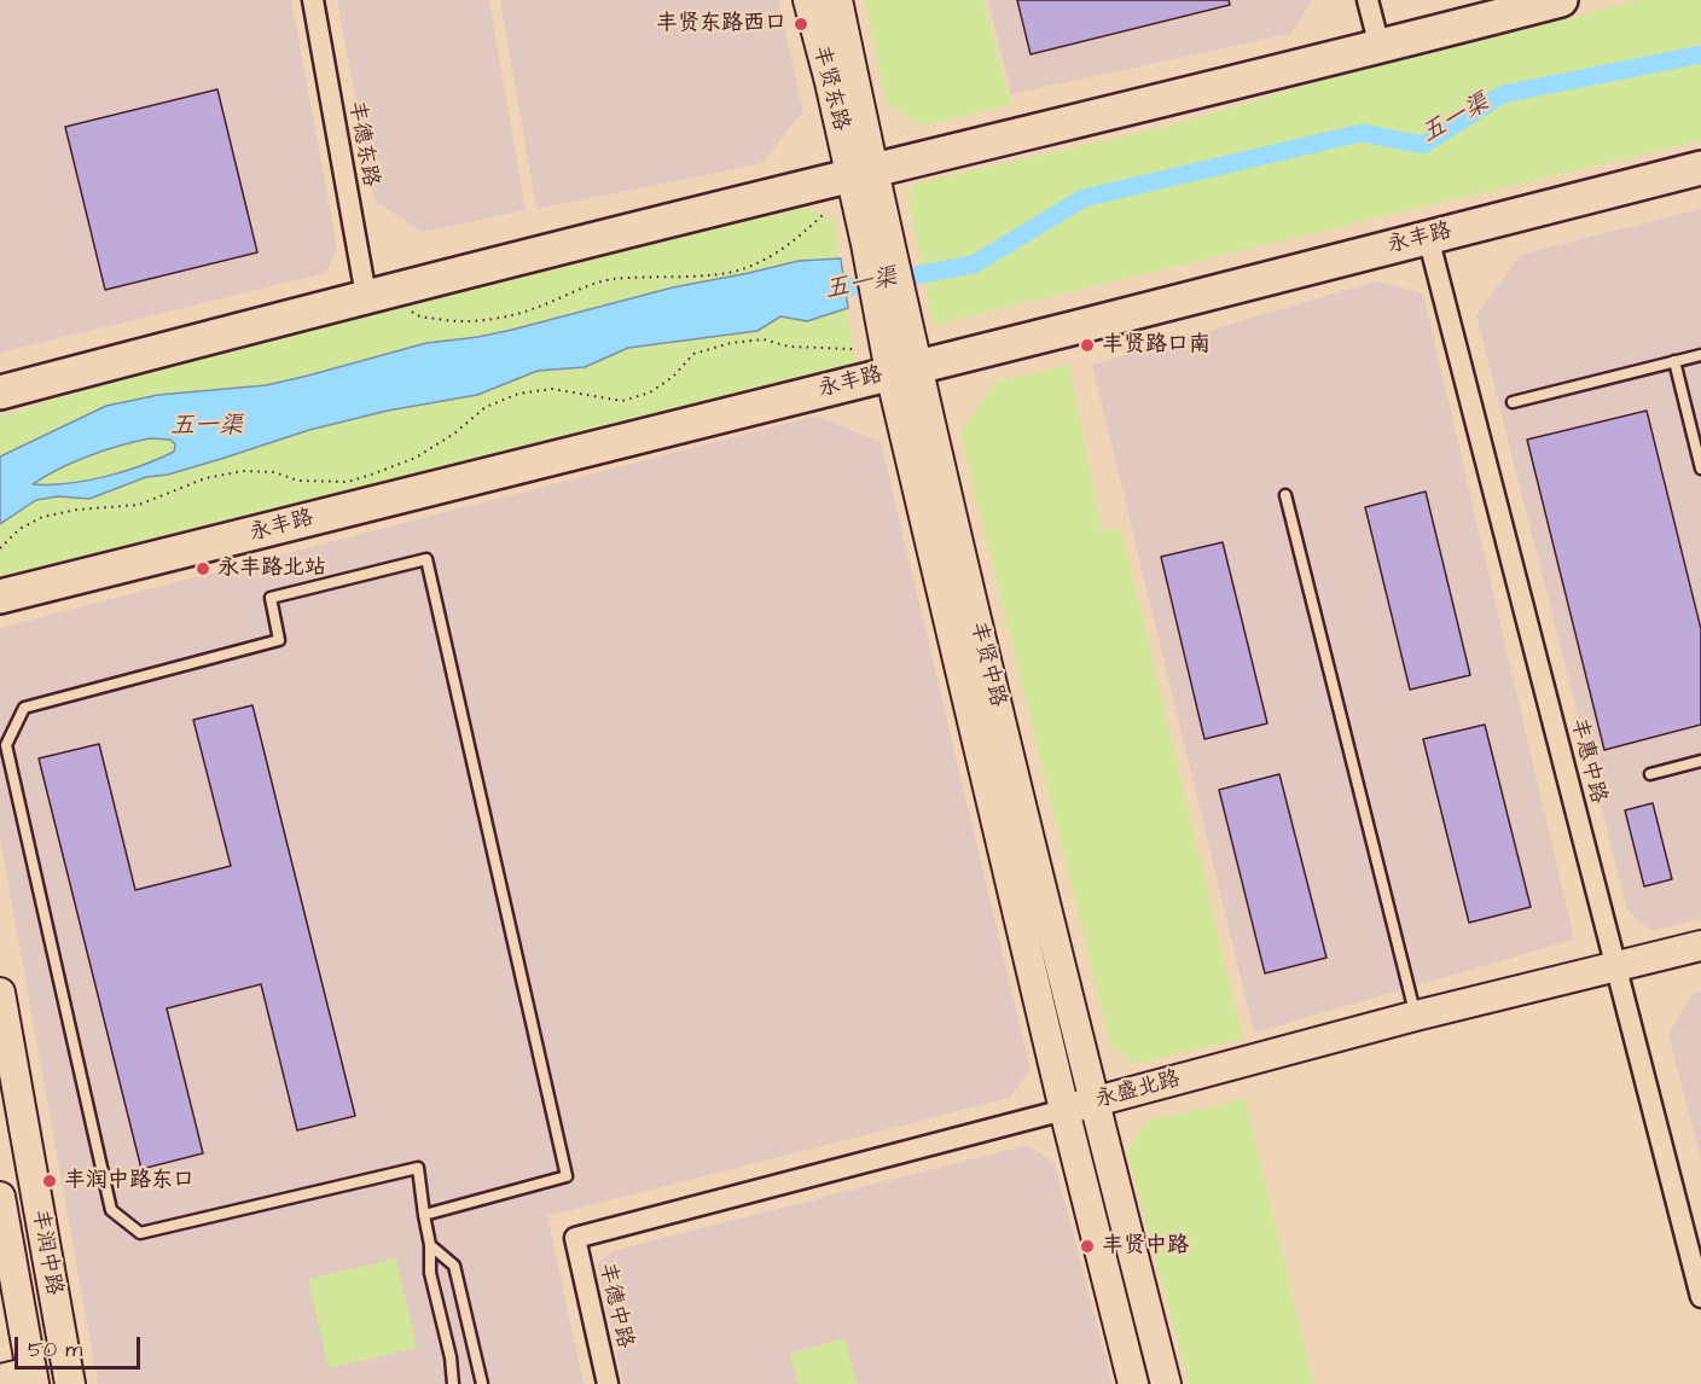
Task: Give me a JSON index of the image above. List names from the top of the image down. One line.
{"streets":{"main road":["永丰路"],"street":["丰贤东路","丰德东路","丰贤中路","丰惠中路","永盛北路","丰润中路","丰德中路"]},"crossings":[["永丰路","丰贤中路"],["永丰路","丰惠中路"],["丰贤中路","永盛北路"],["丰惠中路","永盛北路"],["永盛北路","丰德中路"]],"water":["五一渠"],"places":["丰贤东路西口","丰贤路口南","永丰路北站","丰润中路东口","丰贤中路"],"scale_bar":"50 m"}
